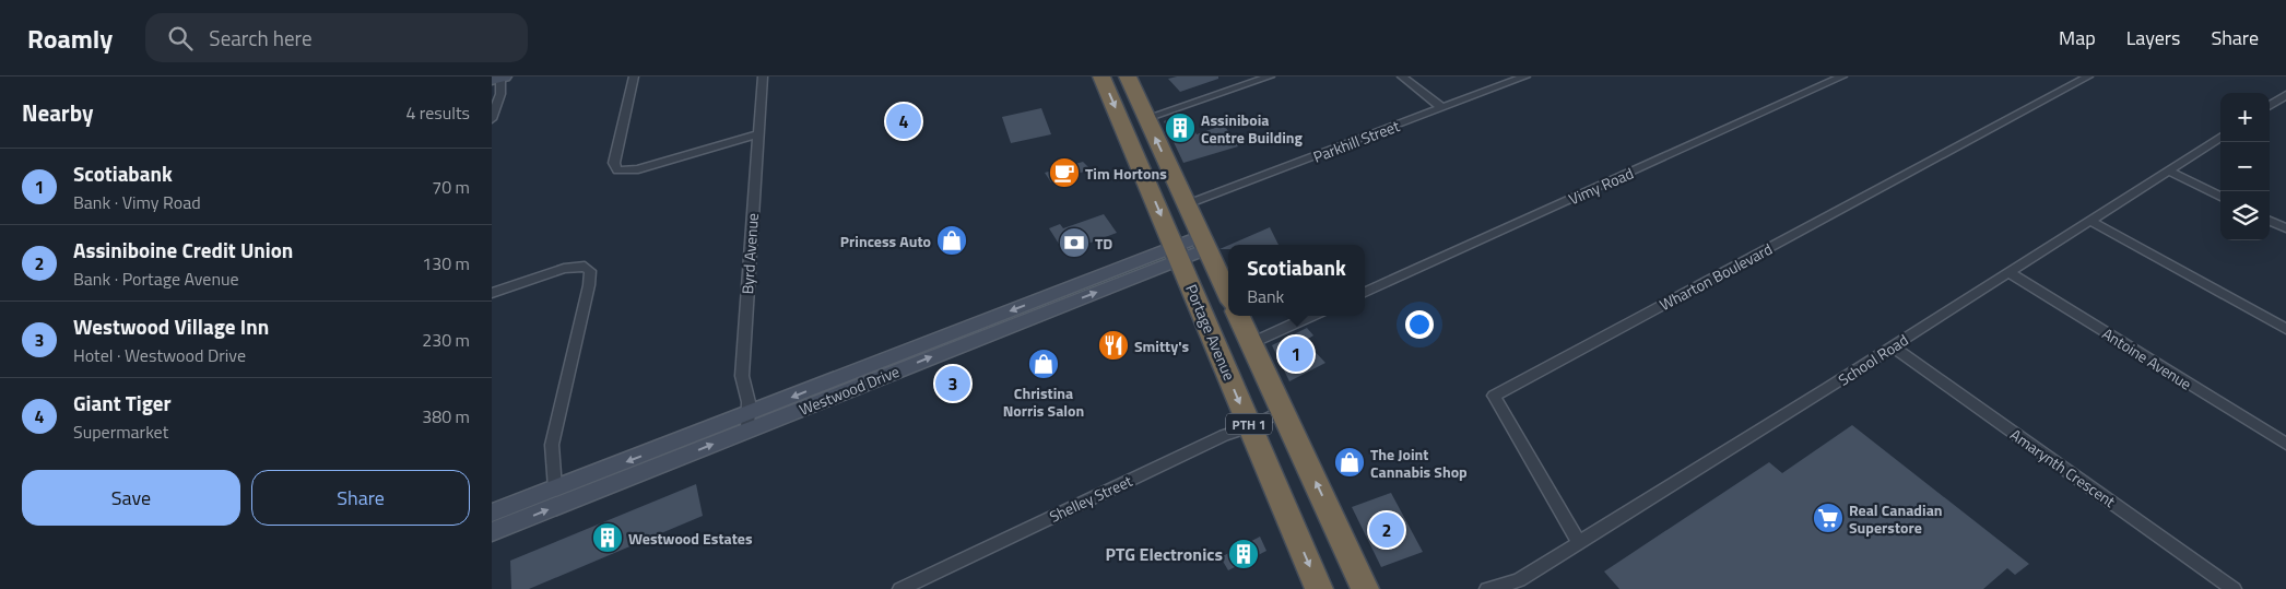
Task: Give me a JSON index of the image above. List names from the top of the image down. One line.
{"streets":{"highway":["Portage Avenue","PTH 1"],"street":["Parkhill Street","Vimy Road","Byrd Avenue","Wharton Boulevard","Antoine Avenue","School Road","Westwood Drive","Amarynth Crescent","Shelley Street"]},"crossings":[["Parkhill Street","Portage Avenue"],["Byrd Avenue","Westwood Drive"],["Wharton Boulevard","School Road"],["Portage Avenue","Westwood Drive"],["Portage Avenue","Shelley Street"],["Antoine Avenue","School Road"],["School Road","Amarynth Crescent"]],"places":{"building":["Assiniboia Centre Building","Westwood Estates","PTG Electronics"],"cafe":["Tim Hortons"],"shop":["Princess Auto","Christina Norris Salon","The Joint Cannabis Shop"],"bank":["TD"],"restaurant":["Smitty's"],"supermarket":["Real Canadian Superstore"]},"page":{"header":"Roamly","search":"Search here","nav":["Map","Layers","Share"],"heading":["Nearby","4 results"],"map_buttons":["+","−"],"pins":["4","1","3","2"],"list":[{"mark":"1","name":"Scotiabank","note":"Bank · Vimy Road","value":"70 m"},{"mark":"2","name":"Assiniboine Credit Union","note":"Bank · Portage Avenue","value":"130 m"},{"mark":"3","name":"Westwood Village Inn","note":"Hotel · Westwood Drive","value":"230 m"},{"mark":"4","name":"Giant Tiger","note":"Supermarket","value":"380 m"}],"popup":["Scotiabank","Bank"],"buttons":["Save","Share"]}}
